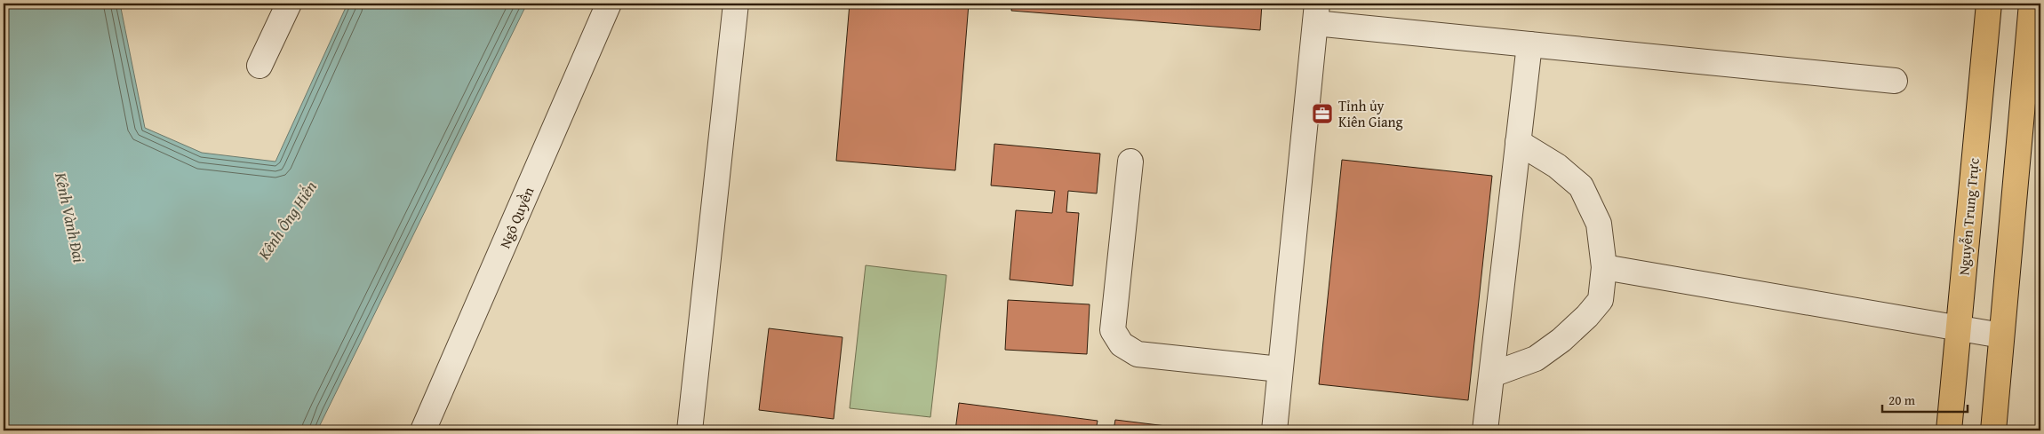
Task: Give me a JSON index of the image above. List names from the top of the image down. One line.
{"streets":{"main road":["Nguyễn Trung Trực"],"street":["Ngô Quyền"]},"water":["Kênh Vành Đai","Kênh Ông Hiển"],"places":{"office":["Tỉnh ủy Kiên Giang"]},"scale_bar":"20 m"}
